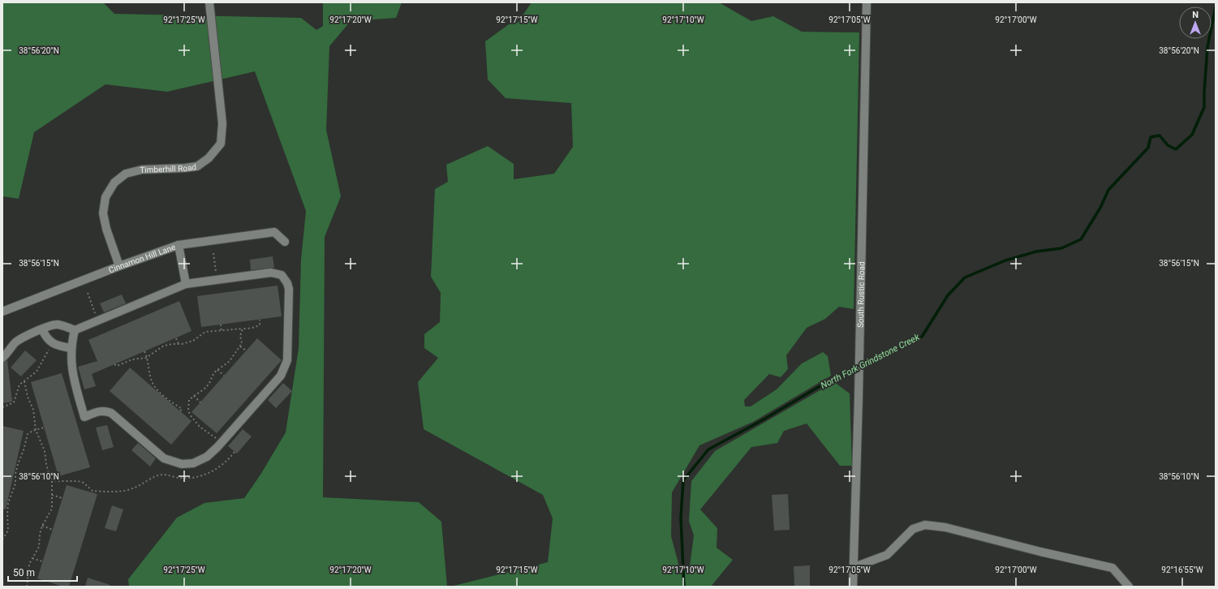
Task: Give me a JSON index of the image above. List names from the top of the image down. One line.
{"streets":{"street":["Timberhill Road","Cinnamon Hill Lane","South Rustic Road"]},"crossings":[["Timberhill Road","Cinnamon Hill Lane"]],"water":["North Fork Grindstone Creek"],"scale_bar":"50 m","north":"top","coordinates":["92°17'25\"W","92°17'20\"W","92°17'15\"W","92°17'10\"W","92°17'05\"W","92°17'00\"W","38°56'20\"N","38°56'15\"N","38°56'10\"N","92°16'55\"W"]}
